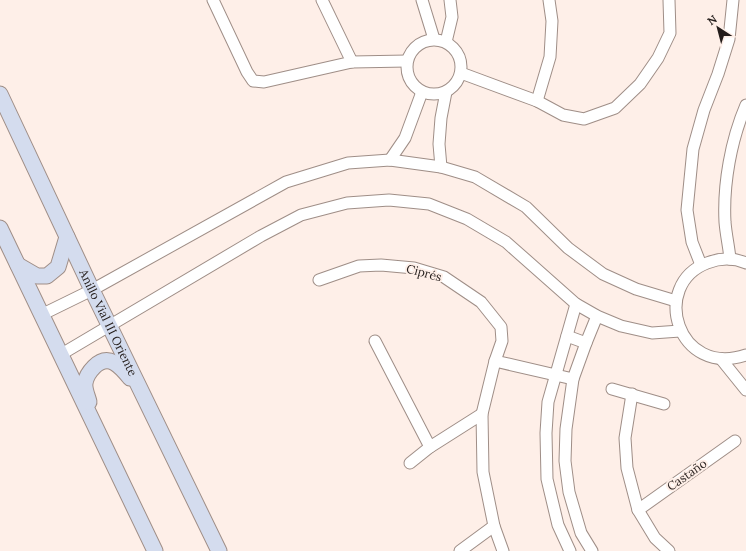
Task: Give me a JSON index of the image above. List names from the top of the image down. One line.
{"streets":{"main road":["Anillo Vial III Oriente"],"street":["Ciprés","Castaño"]},"north":"top left"}
